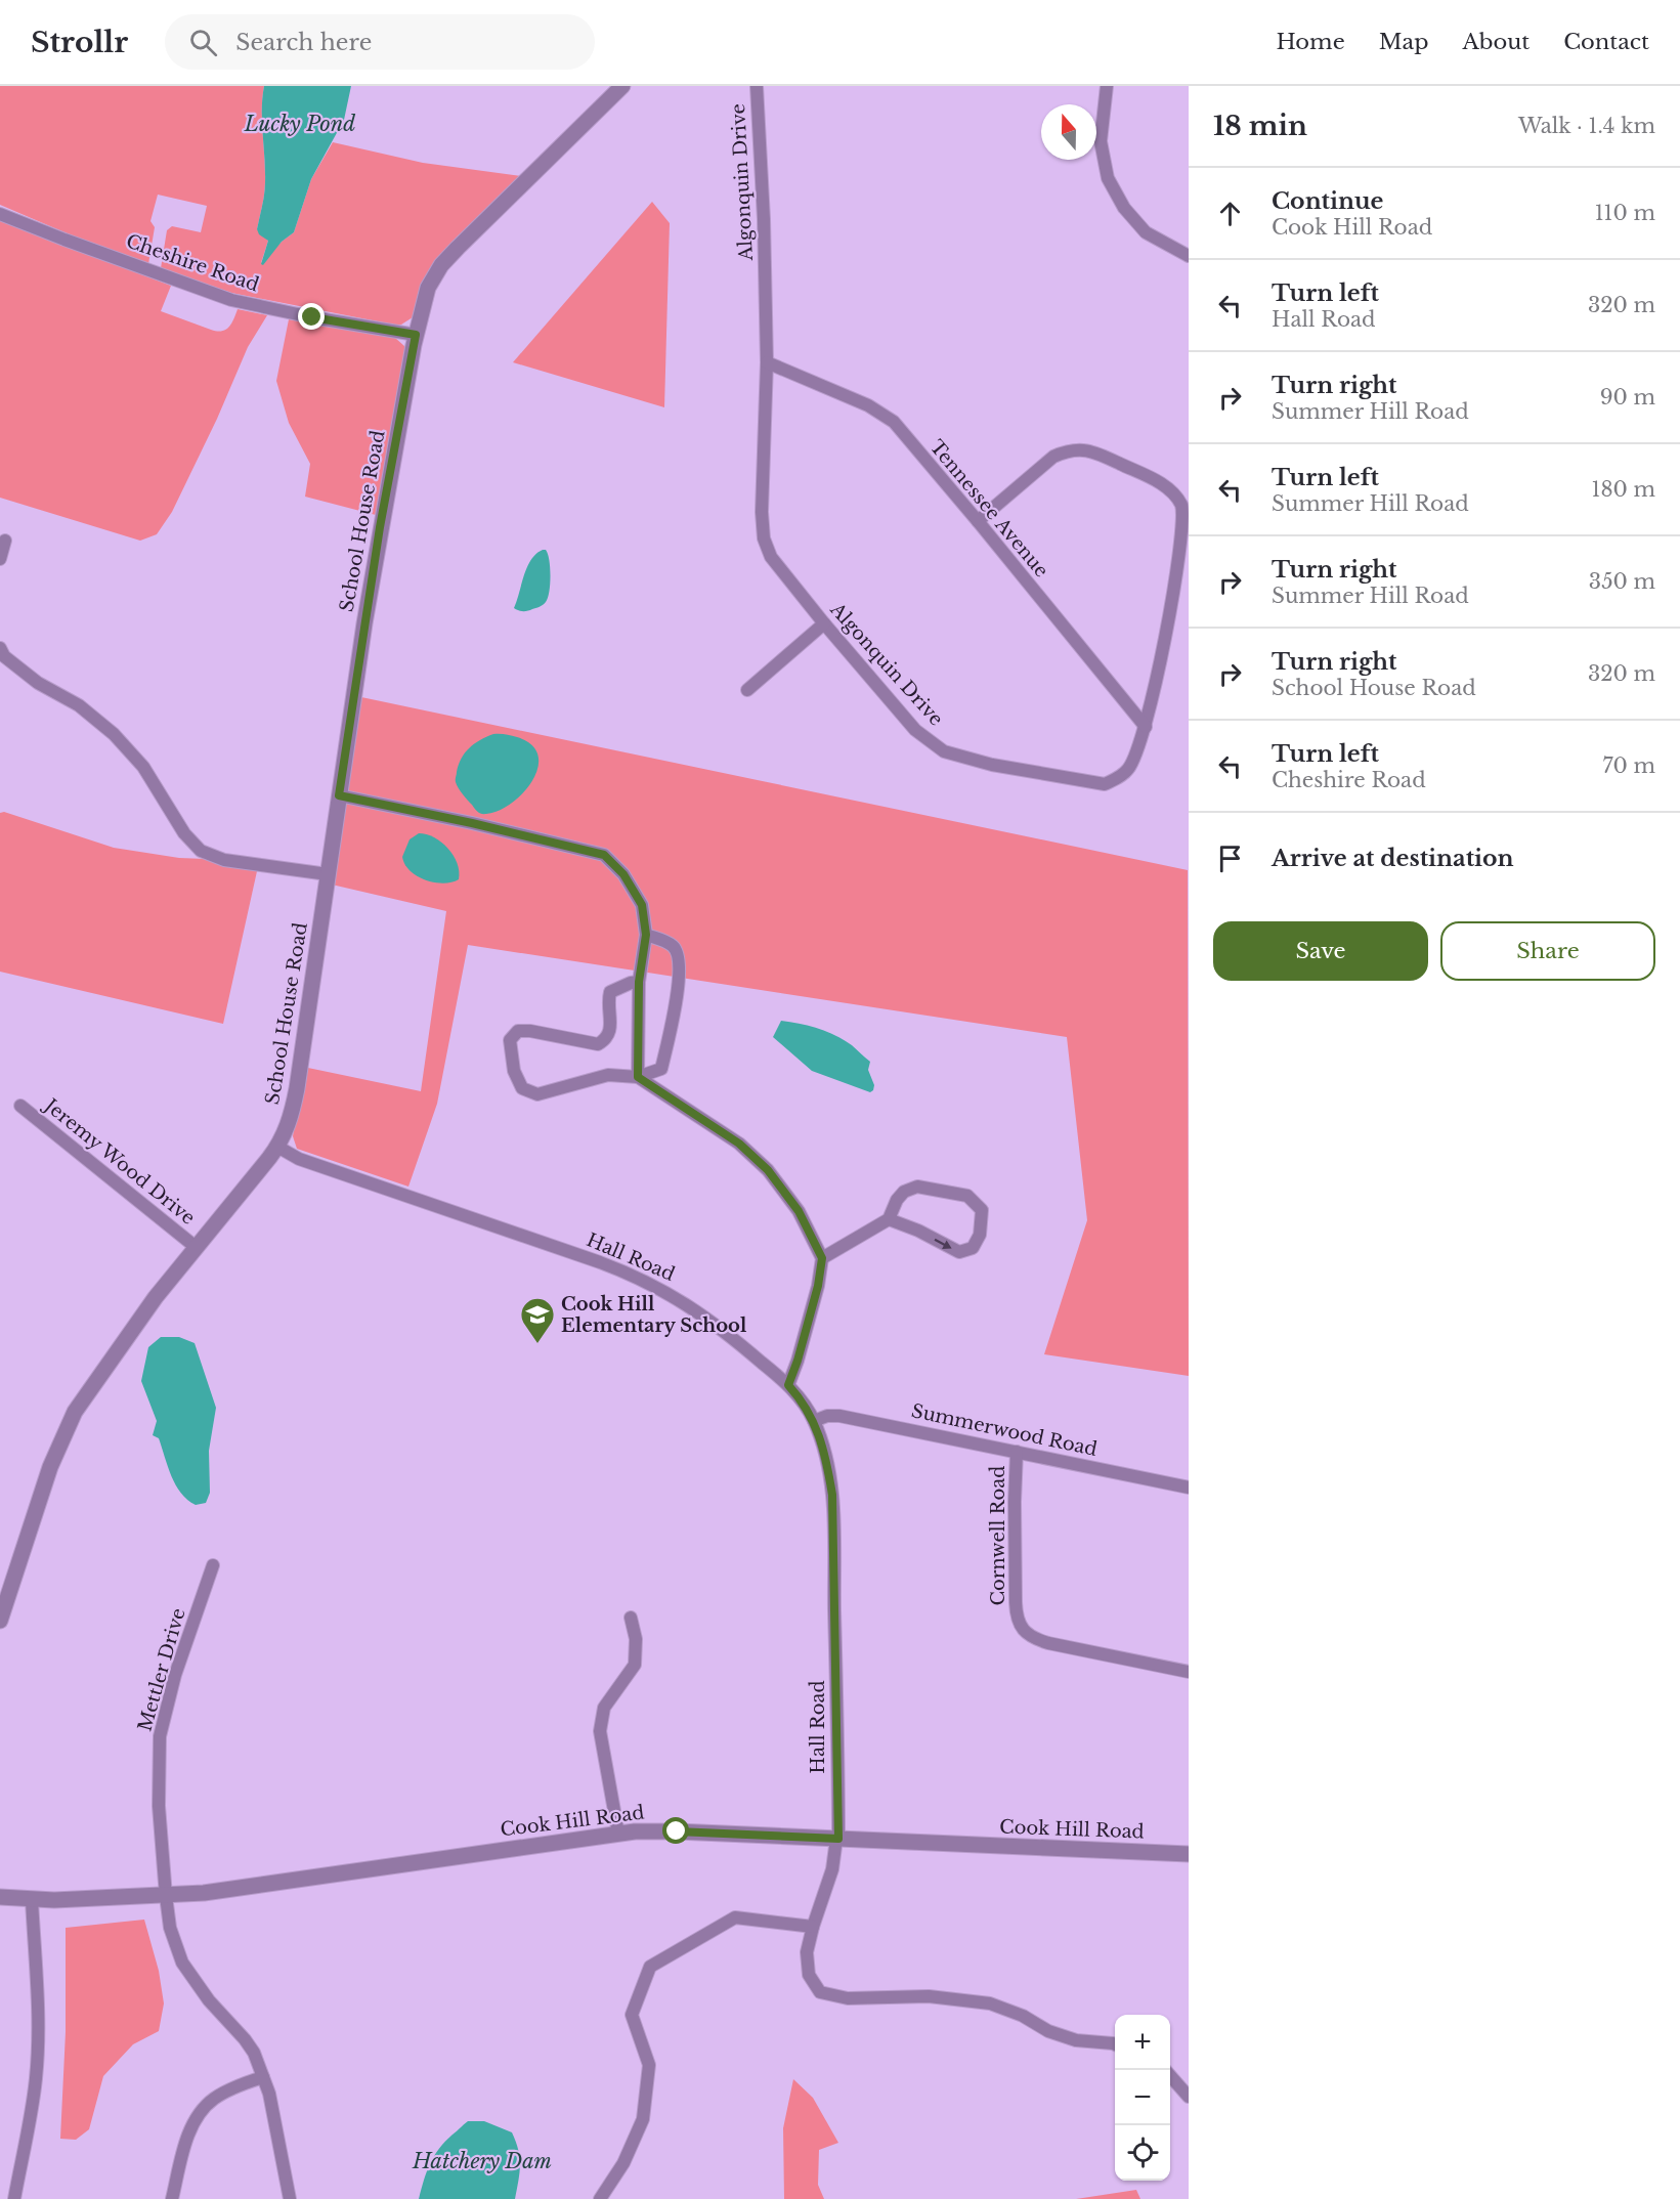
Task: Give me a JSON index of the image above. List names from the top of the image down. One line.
{"streets":{"street":["Algonquin Drive","Cheshire Road","Tennessee Avenue","School House Road","Jeremy Wood Drive","Hall Road","Summerwood Road","Cornwell Road","Mettler Drive","Cook Hill Road"]},"crossings":[["Algonquin Drive","Tennessee Avenue"],["Cheshire Road","School House Road"],["School House Road","Jeremy Wood Drive"],["School House Road","Hall Road"],["Hall Road","Summerwood Road"],["Hall Road","Cook Hill Road"],["Summerwood Road","Cornwell Road"],["Mettler Drive","Cook Hill Road"]],"water":["Lucky Pond","Hatchery Dam"],"places":{"school or university":["Cook Hill Elementary School"]},"north":"top","page":{"header":"Strollr","search":"Search here","nav":["Home","Map","About","Contact"],"heading":["18 min","Walk · 1.4 km"],"list":[["Continue","Cook Hill Road","110 m"],["Turn left","Hall Road","320 m"],["Turn right","Summer Hill Road","90 m"],["Turn left","Summer Hill Road","180 m"],["Turn right","Summer Hill Road","350 m"],["Turn right","School House Road","320 m"],["Turn left","Cheshire Road","70 m"],"Arrive at destination"],"buttons":["Save","Share"],"map_buttons":["+","−"]}}
